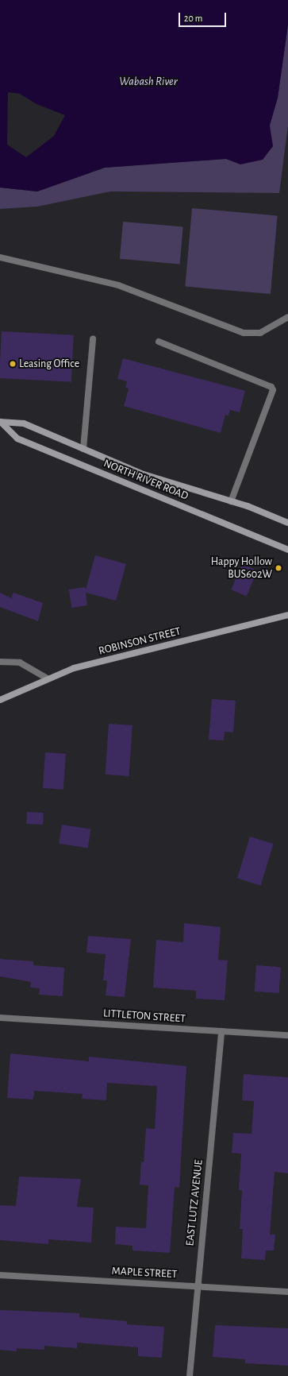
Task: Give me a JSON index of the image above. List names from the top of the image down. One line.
{"streets":{"main road":["NORTH RIVER ROAD","ROBINSON STREET"],"street":["LITTLETON STREET","EAST LUTZ AVENUE","MAPLE STREET"]},"crossings":[["LITTLETON STREET","EAST LUTZ AVENUE"],["EAST LUTZ AVENUE","MAPLE STREET"]],"water":["Wabash River"],"places":["Leasing Office","Happy Hollow BUS602W"],"scale_bar":"20 m"}
